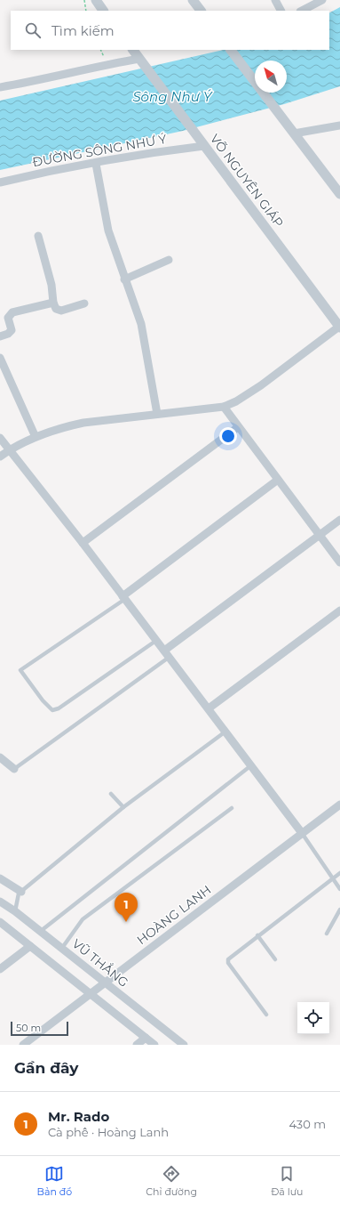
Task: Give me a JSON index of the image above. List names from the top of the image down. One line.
{"streets":{"street":["ĐƯỜNG SÔNG NHƯ Ý","VÕ NGUYÊN GIÁP","HOÀNG LANH","VŨ THẮNG"]},"crossings":[["ĐƯỜNG SÔNG NHƯ Ý","VÕ NGUYÊN GIÁP"],["HOÀNG LANH","VŨ THẮNG"]],"water":["Sông Như Ý"],"scale_bar":"50 m","north":"top left","page":{"search":"Tìm kiếm","pins":"1","scale":"50 m","heading":"Gần đây","list":[{"mark":"1","name":"Mr. Rado","note":"Cà phê · Hoàng Lanh","value":"430 m"}],"nav":["Bản đồ","Chỉ đường","Đã lưu"]}}
